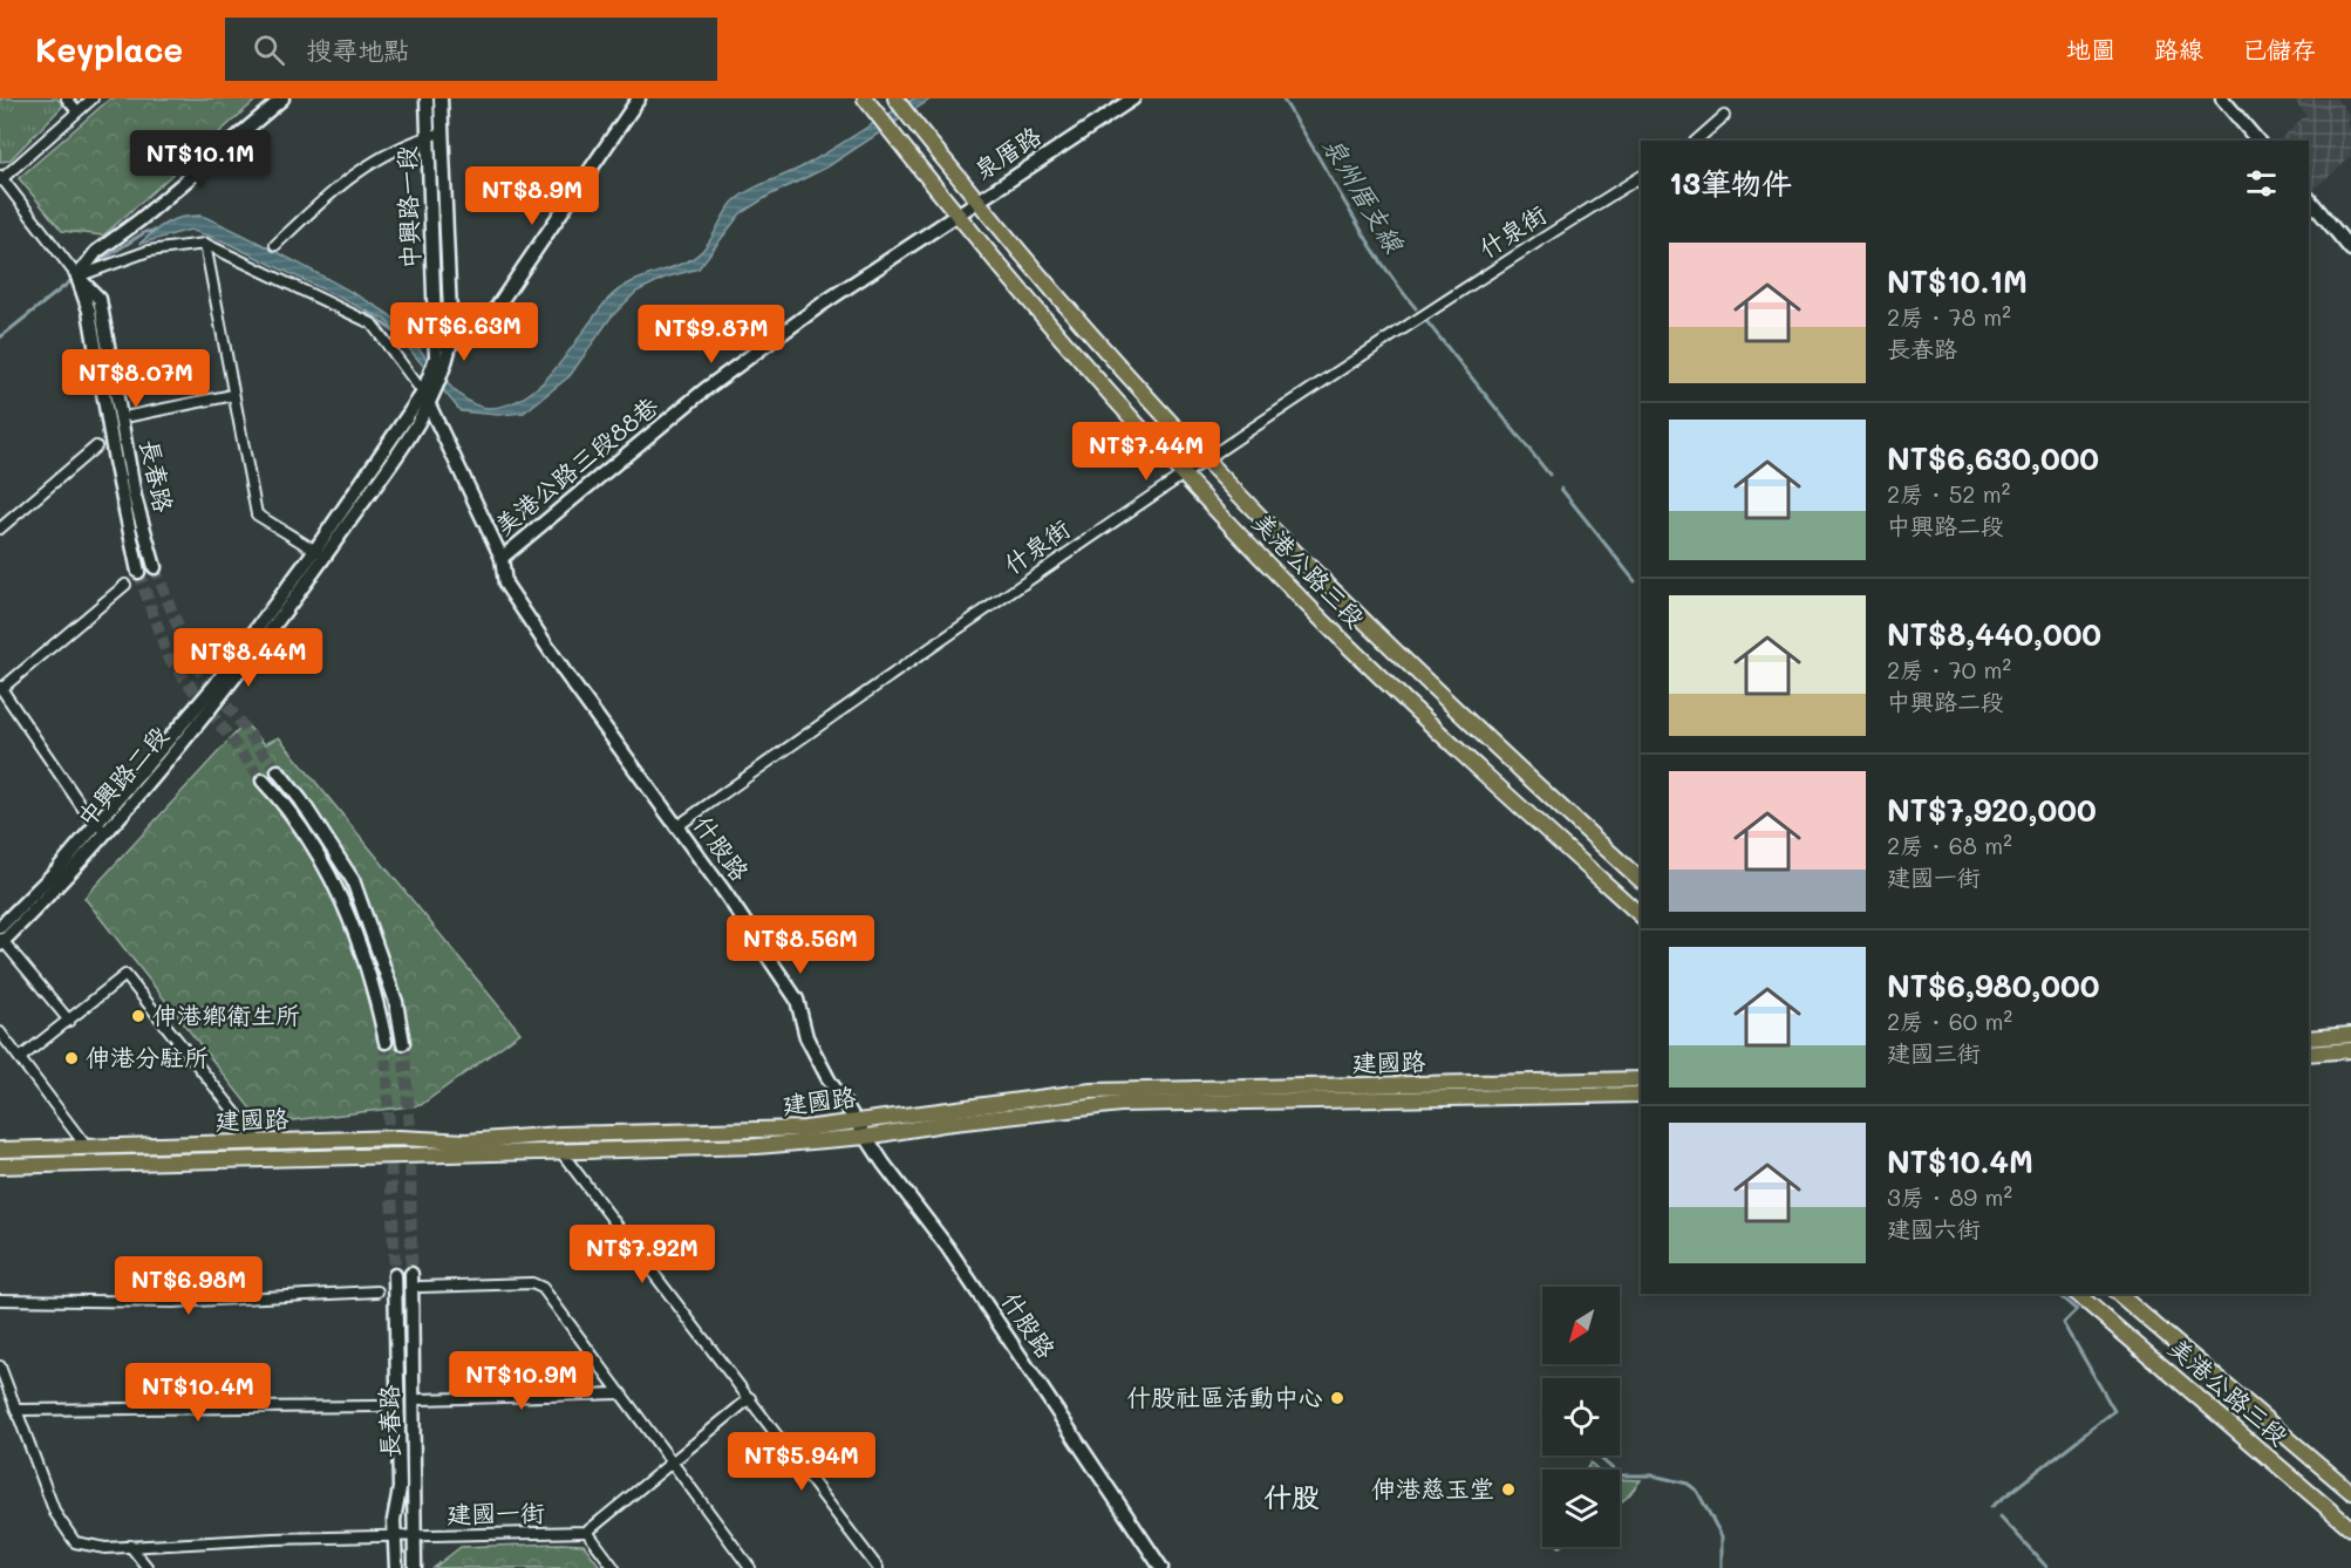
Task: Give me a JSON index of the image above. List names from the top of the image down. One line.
{"streets":{"main road":["美港公路三段","建國路"],"street":["泉厝路","中興路一段","什泉街","美港公路三段88巷","長春路","中興路二段","什股路","建國一街"]},"crossings":[["泉厝路","美港公路三段88巷"],["泉厝路","美港公路三段"],["什泉街","美港公路三段"],["什泉街","什股路"],["美港公路三段88巷","美港公路三段"],["美港公路三段88巷","什股路"],["長春路","建國一街"],["中興路二段","什股路"],["什股路","建國路"]],"districts":["什股"],"water":["泉州厝支線"],"places":["伸港鄉衛生所","伸港分駐所","什股社區活動中心","伸港慈玉堂"],"north":"bottom left","page":{"header":"Keyplace","search":"搜尋地點","nav":["地圖","路線","已儲存"],"price":["NT$10.1M","NT$8.9M","NT$6.63M","NT$9.87M","NT$8.07M","NT$7.44M","NT$8.44M","NT$8.56M","NT$7.92M","NT$6.98M","NT$10.9M","NT$10.4M","NT$5.94M"],"heading":"13筆物件","list":[{"name":"NT$10.1M","note":"2房 · 78 m² · 長春路"},{"name":"NT$6,630,000","note":"2房 · 52 m² · 中興路二段"},{"name":"NT$8,440,000","note":"2房 · 70 m² · 中興路二段"},{"name":"NT$7,920,000","note":"2房 · 68 m² · 建國一街"},{"name":"NT$6,980,000","note":"2房 · 60 m² · 建國三街"},{"name":"NT$10.4M","note":"3房 · 89 m² · 建國六街"}]}}
